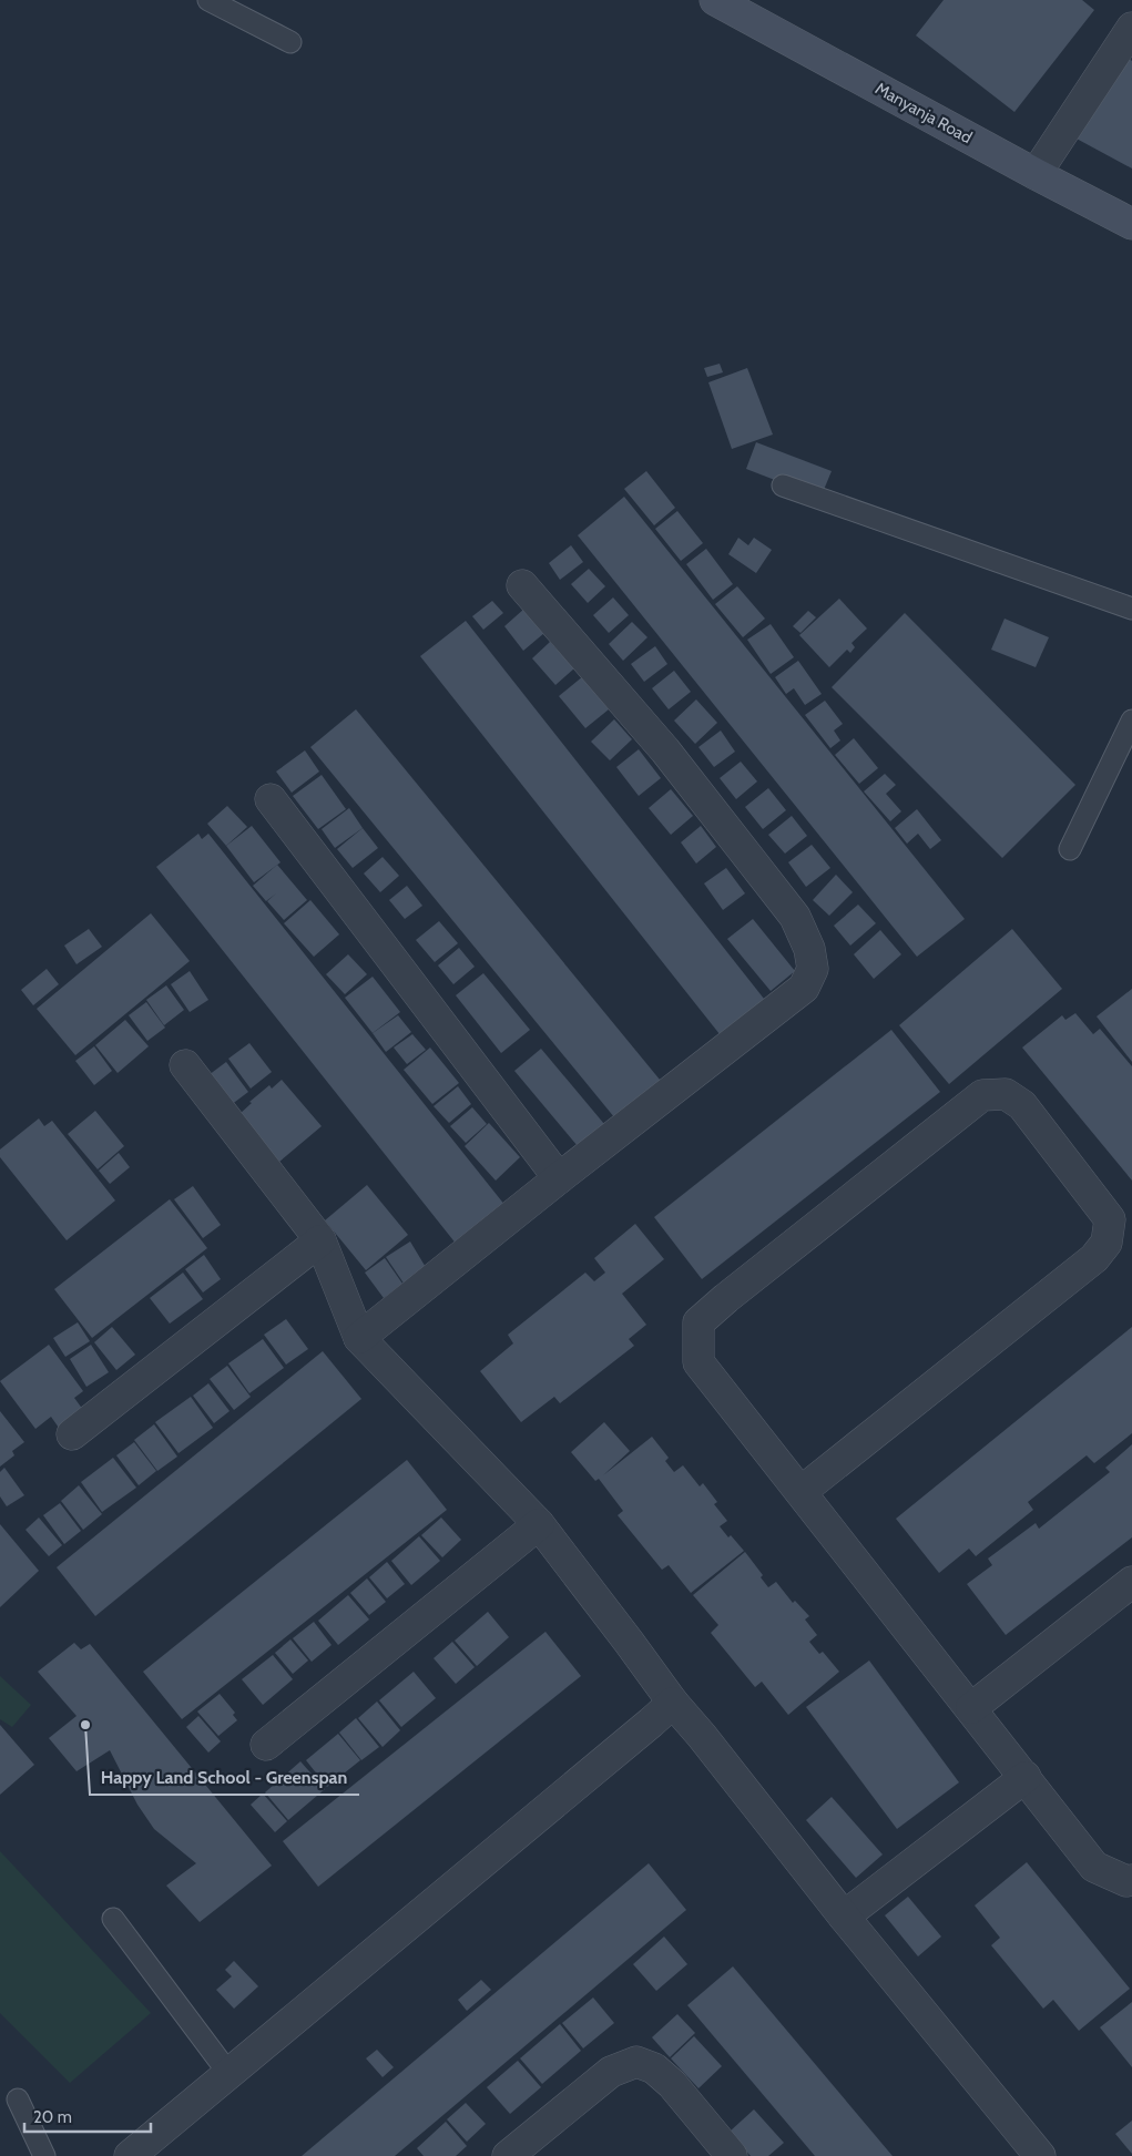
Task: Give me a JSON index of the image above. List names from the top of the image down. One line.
{"streets":{"main road":["Manyanja Road"]},"places":["Happy Land School - Greenspan"],"scale_bar":"20 m"}
